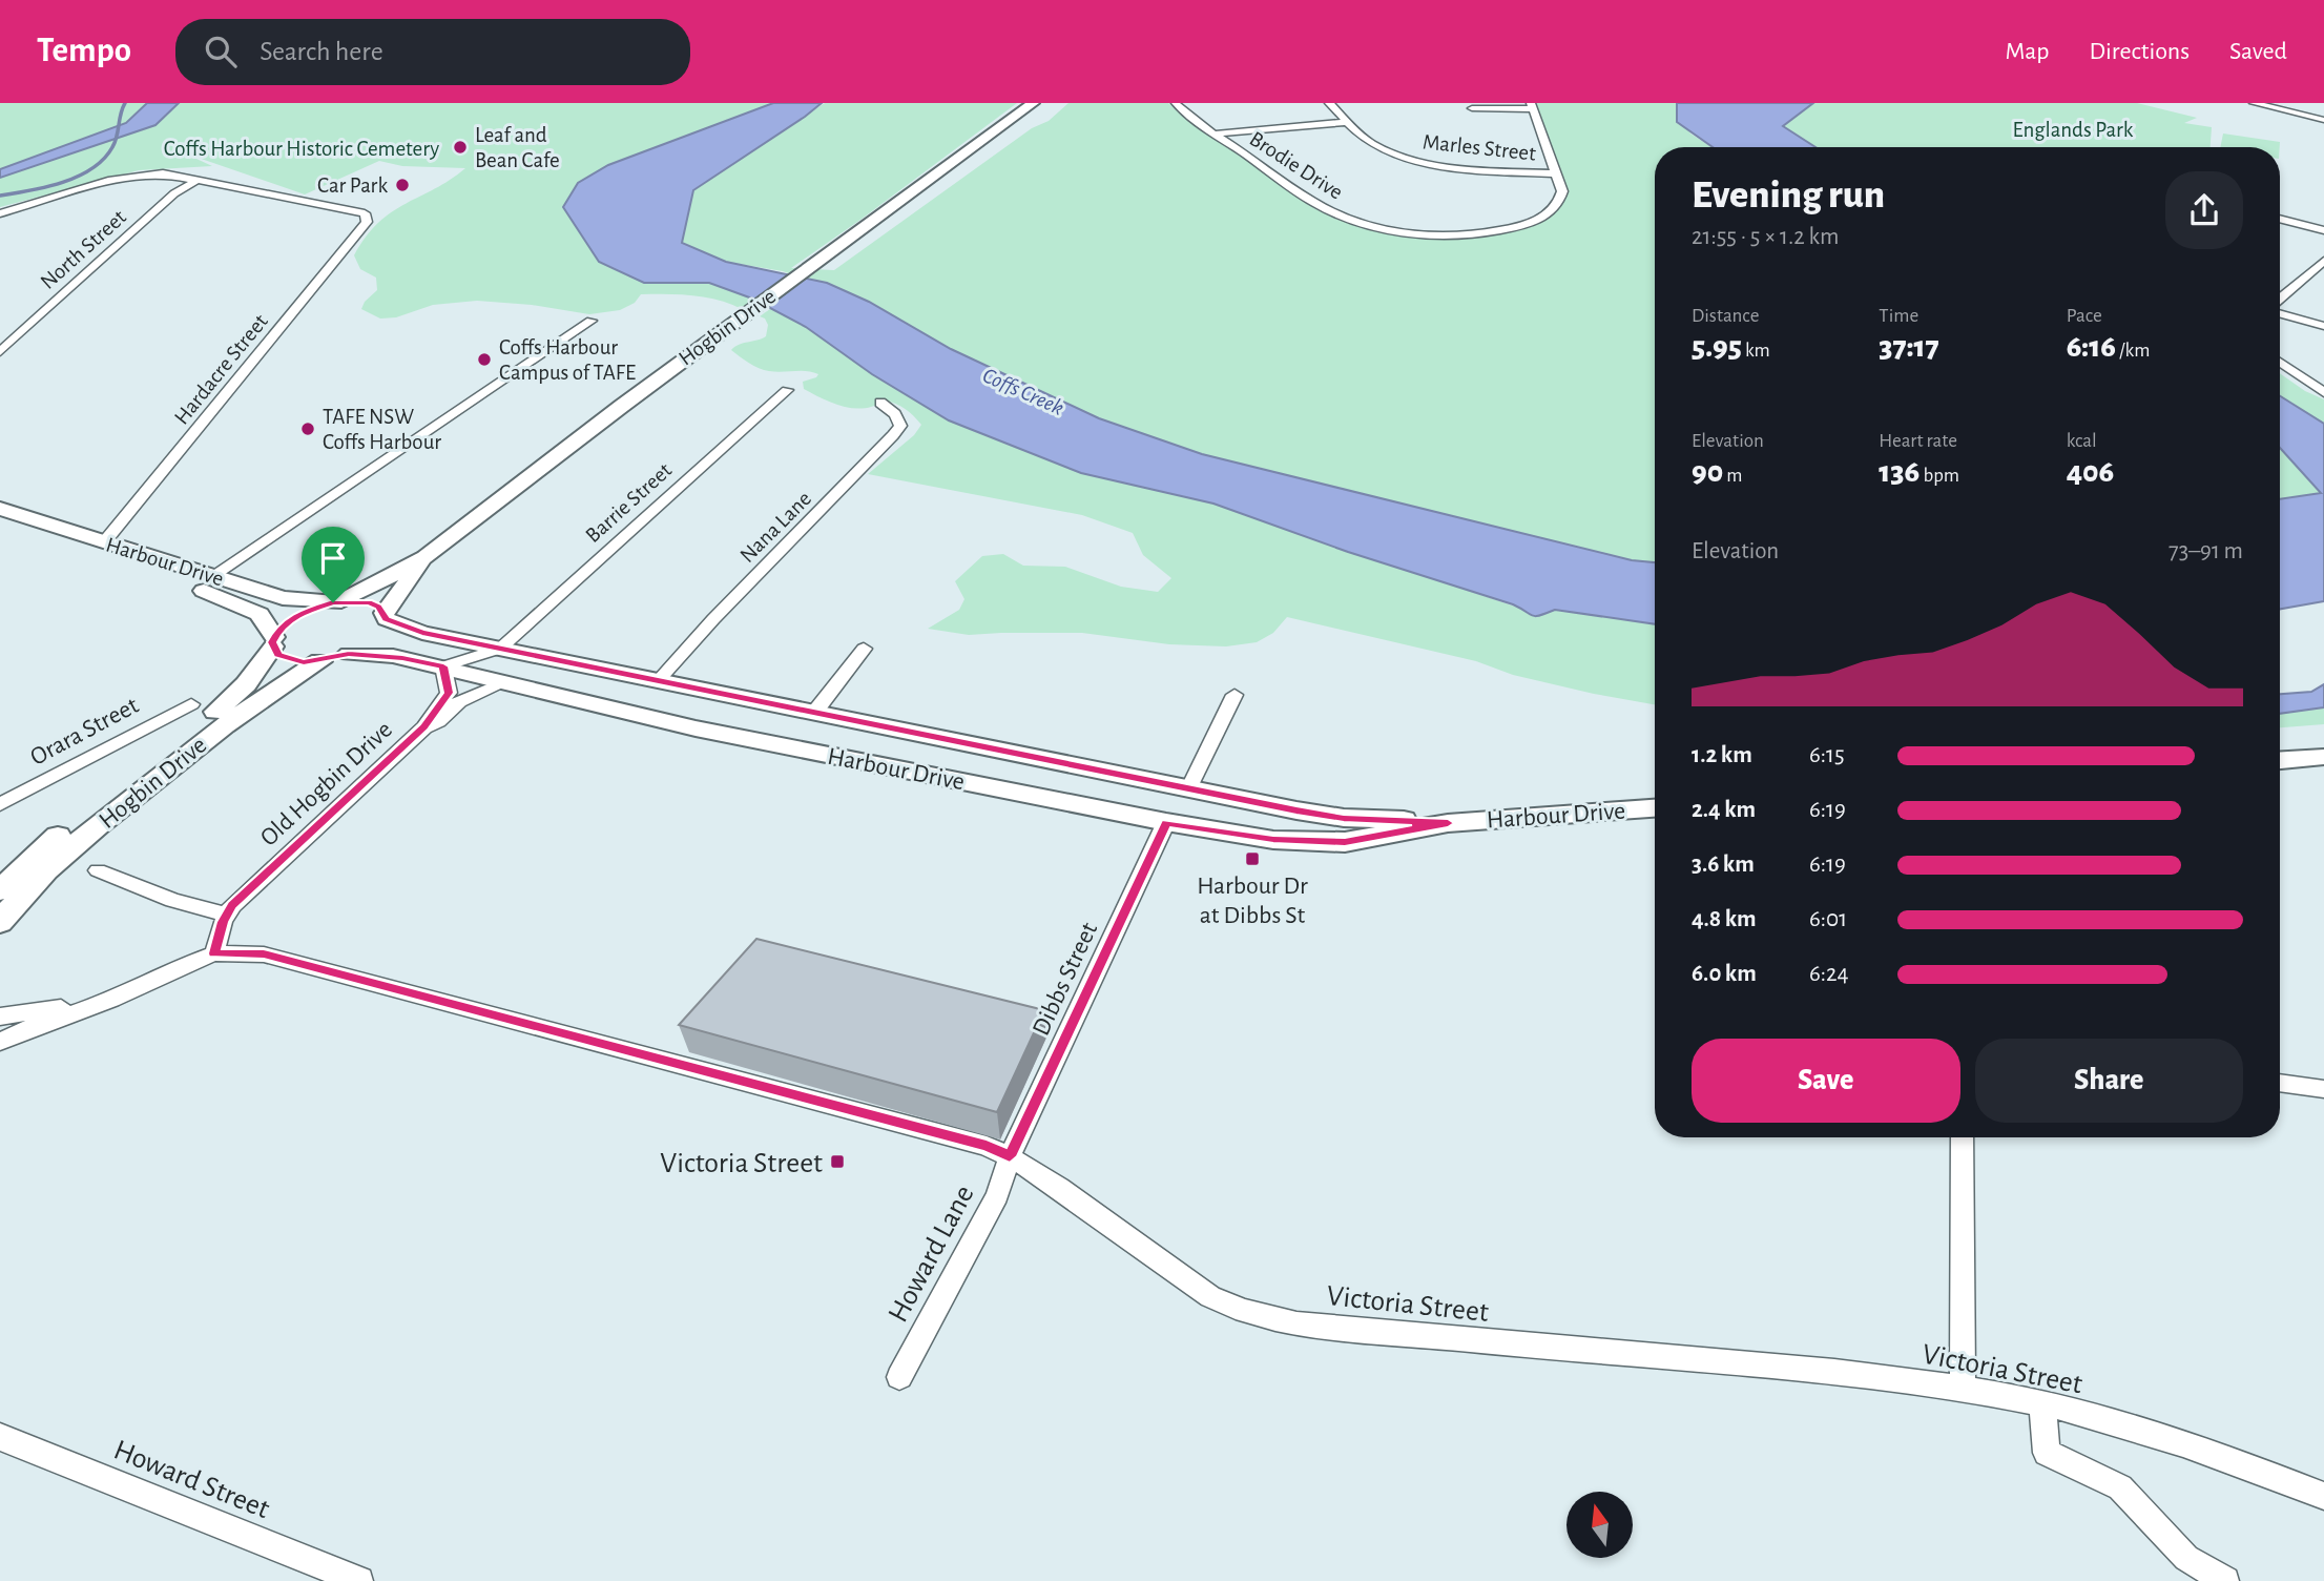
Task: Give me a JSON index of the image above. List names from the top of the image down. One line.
{"streets":{"street":["Marles Street","Brodie Drive","North Street","Hogbin Drive","Hardacre Street","Barrie Street","Nana Lane","Harbour Drive","Orara Street","Old Hogbin Drive","Dibbs Street","Howard Lane","Victoria Street","Howard Street"]},"crossings":[["Marles Street","Brodie Drive"],["North Street","Hardacre Street"],["Hogbin Drive","Harbour Drive"],["Hardacre Street","Harbour Drive"],["Barrie Street","Harbour Drive"],["Nana Lane","Harbour Drive"],["Harbour Drive","Old Hogbin Drive"],["Harbour Drive","Dibbs Street"],["Old Hogbin Drive","Victoria Street"],["Dibbs Street","Howard Lane"],["Dibbs Street","Victoria Street"],["Howard Lane","Victoria Street"]],"water":["Coffs Creek"],"parks":["Englands Park","Coffs Harbour Historic Cemetery"],"places":{"other":["Leaf and Bean Cafe","Car Park","Coffs Harbour Campus of TAFE","TAFE NSW Coffs Harbour"],"transit":["Harbour Dr at Dibbs St","Victoria Street"]},"north":"top","page":{"header":"Tempo","search":"Search here","nav":["Map","Directions","Saved"],"heading":["Evening run","21:55 · 5 × 1.2 km"],"stats":[["Distance","5.95 km"],["Time","37:17"],["Pace","6:16 /km"],["Elevation","90 m"],["Heart rate","136 bpm"],["kcal","406"]],"chart":["Elevation","73–91 m"],"list":[{"name":"1.2 km","note":"6:15"},{"name":"2.4 km","note":"6:19"},{"name":"3.6 km","note":"6:19"},{"name":"4.8 km","note":"6:01"},{"name":"6.0 km","note":"6:24"}],"buttons":["Save","Share"]}}
